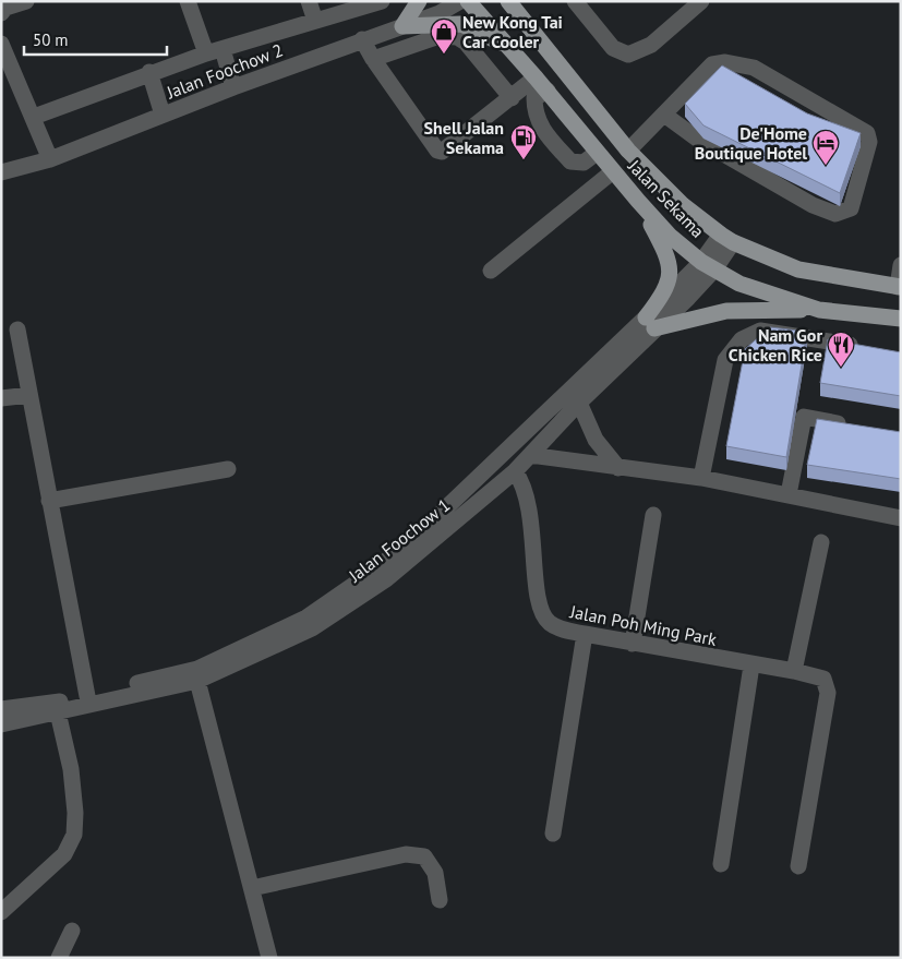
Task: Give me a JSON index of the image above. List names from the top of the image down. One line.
{"streets":{"main road":["Jalan Sekama"],"street":["Jalan Foochow 2","Jalan Foochow 1","Jalan Poh Ming Park"]},"crossings":[["Jalan Sekama","Jalan Foochow 1"],["Jalan Foochow 1","Jalan Poh Ming Park"]],"places":{"shop":["New Kong Tai Car Cooler"],"fuel station":["Shell Jalan Sekama"],"hotel":["De'Home Boutique Hotel"],"restaurant":["Nam Gor Chicken Rice"]},"scale_bar":"50 m"}
